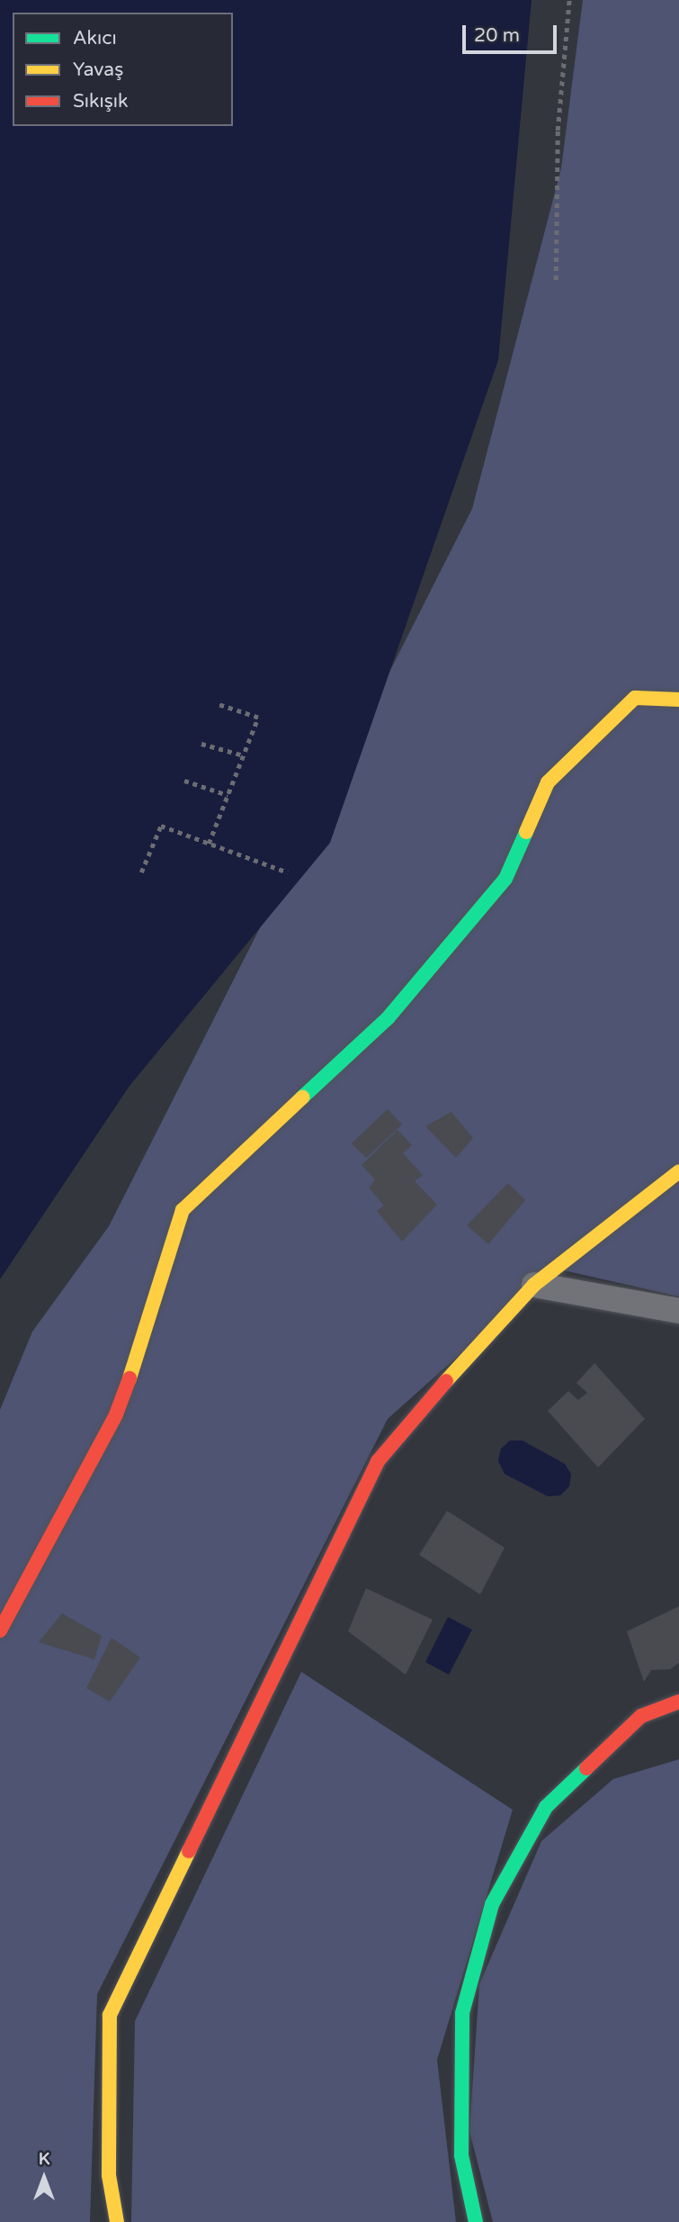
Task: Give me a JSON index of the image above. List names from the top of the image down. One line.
{"legend":["Akıcı","Yavaş","Sıkışık"],"scale_bar":"20 m","north":"top"}
